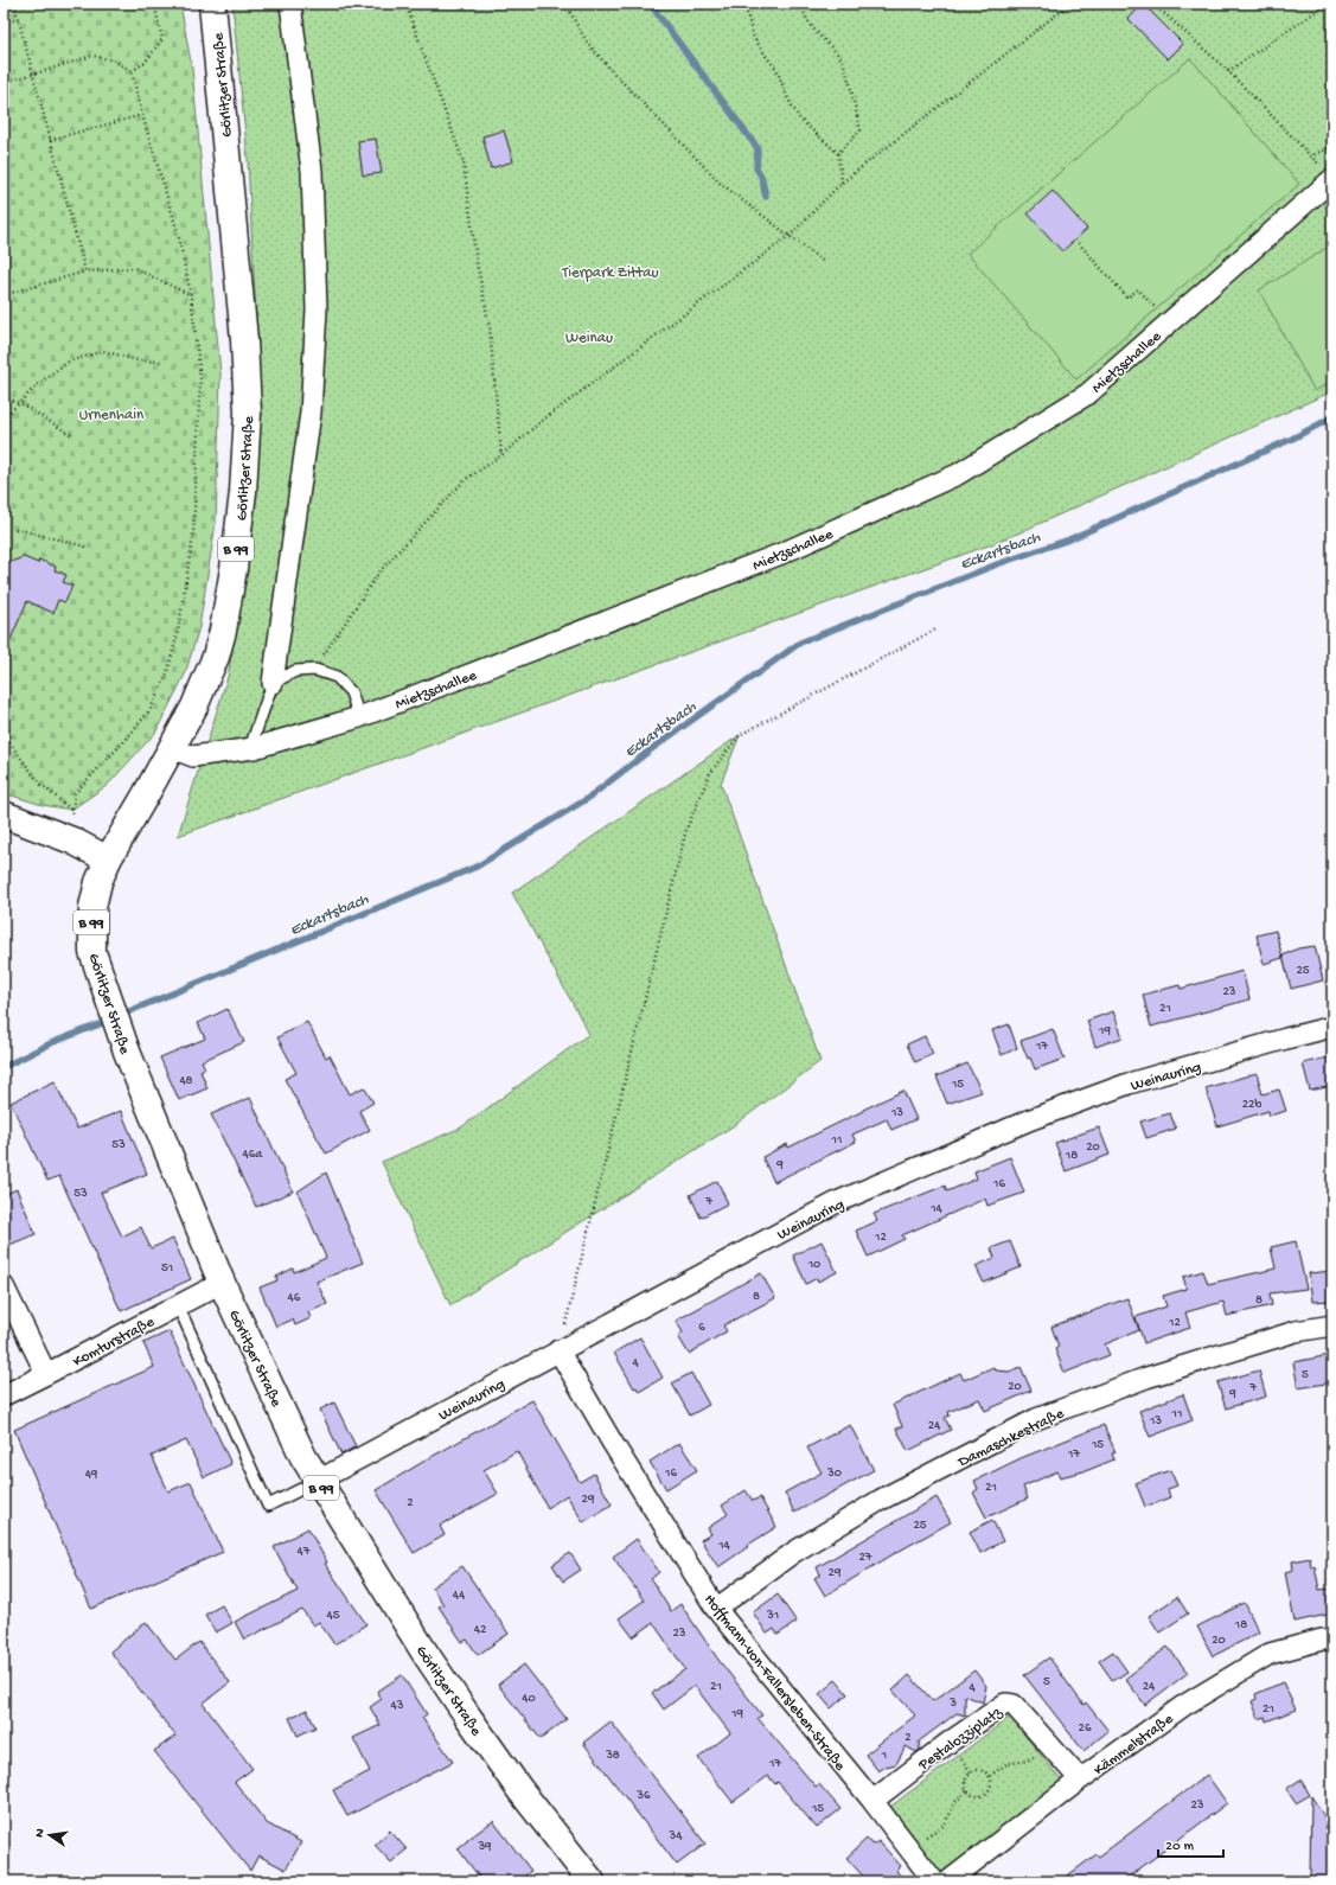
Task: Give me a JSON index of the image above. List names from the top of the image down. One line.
{"streets":{"main road":["Görlitzer Straße","B 99"],"street":["Mietzschallee","Weinauring","Komturstraße","Damaschkestraße","Hoffmann-von-Fallersleben-Straße","Pestalozziplatz","Kämmelstraße"]},"crossings":[["Görlitzer Straße","Mietzschallee"],["Görlitzer Straße","Weinauring"],["Görlitzer Straße","Komturstraße"],["Weinauring","Hoffmann-von-Fallersleben-Straße"],["Damaschkestraße","Hoffmann-von-Fallersleben-Straße"],["Hoffmann-von-Fallersleben-Straße","Pestalozziplatz"],["Pestalozziplatz","Kämmelstraße"]],"water":["Eckartsbach"],"parks":["Tierpark Zittau","Weinau","Urnenhain"],"house_numbers":["25","23","21","19","17","48","15","22b","13","11","53","20","46a","18","9","16","53","7","14","12","10","51","8","46","8","12","6","4","5","20","7","9","11","13","24","15","17","16","30","49","21","29","2","25","14","47","27","29","44","45","31","18","42","23","20","5","21","24","4","40","3","43","21","19","26","2","38","1","17","36","23","15","34","39"],"scale_bar":"20 m","north":"left"}
